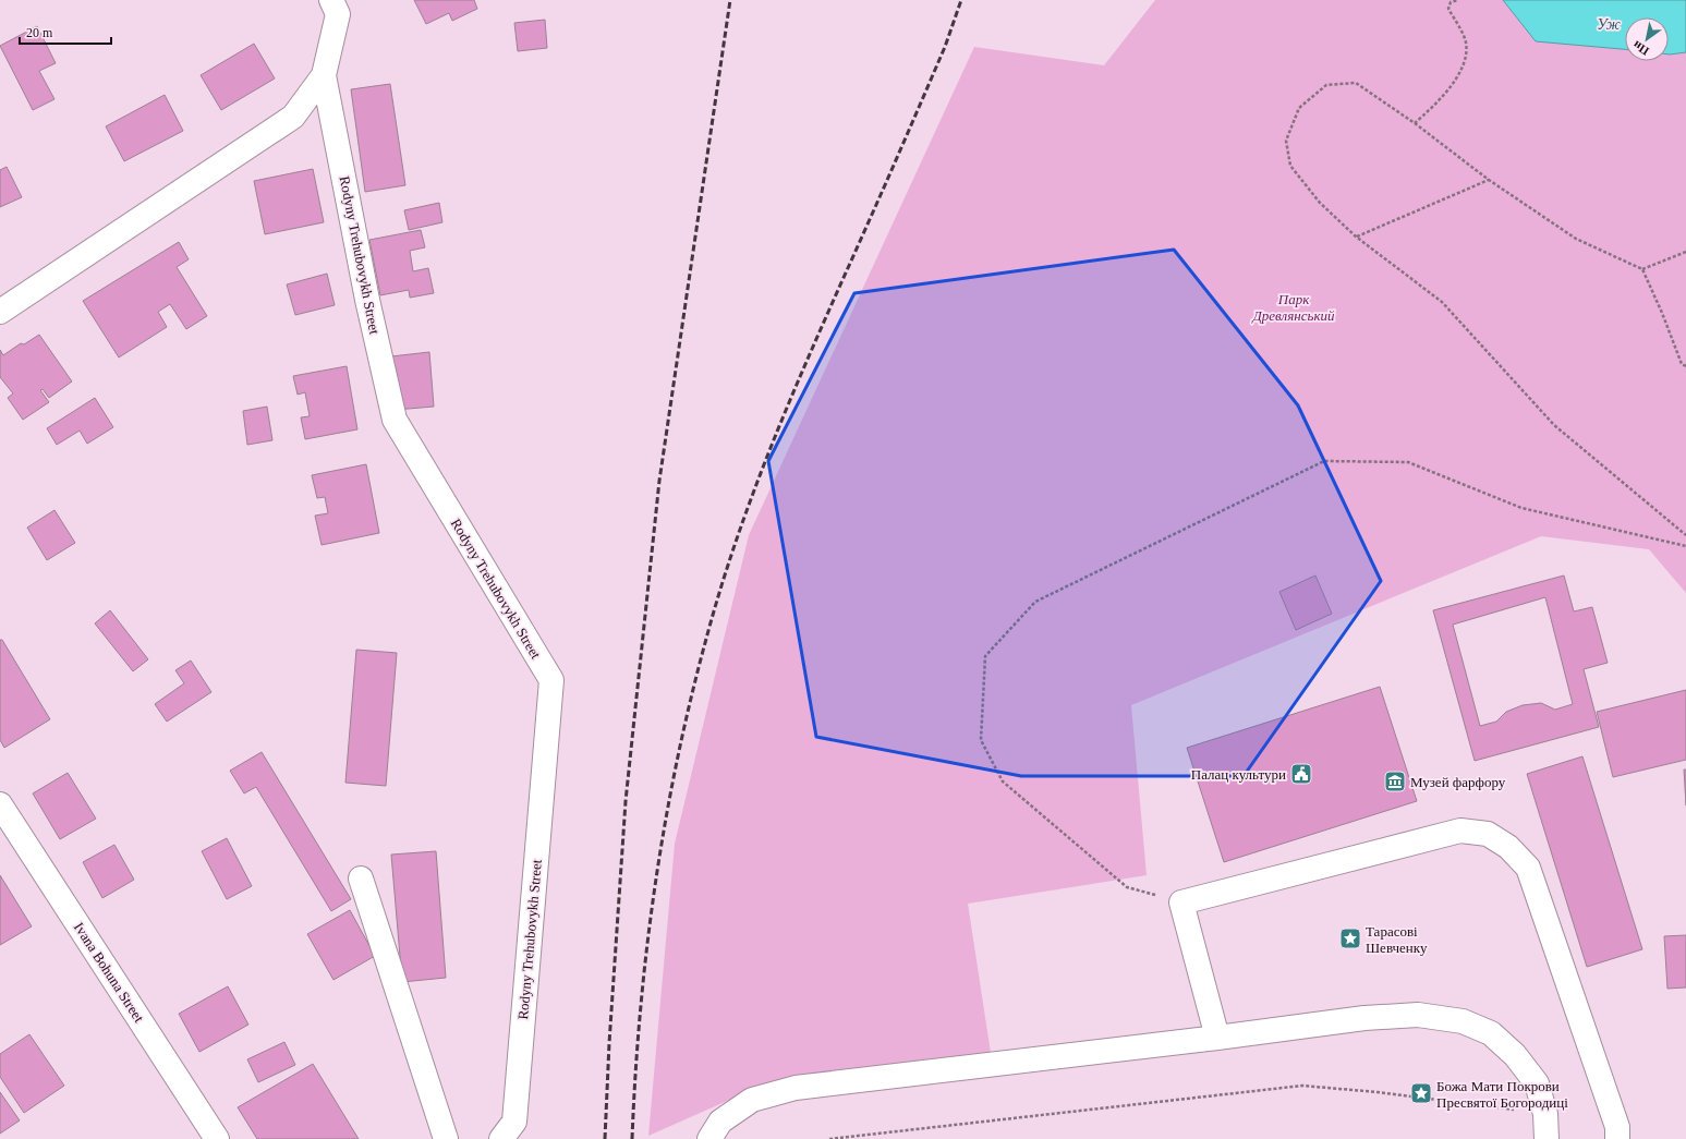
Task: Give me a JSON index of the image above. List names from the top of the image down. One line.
{"streets":{"street":["Rodyny Trehubovykh Street","Ivana Bohuna Street"]},"water":["Уж"],"parks":["Парк Древлянський"],"places":{"public building":["Палац культури"],"museum":["Музей фарфору"],"place":["Тарасові Шевченку","Божа Мати Покрови Пресвятої Богородиці"]},"scale_bar":"20 m","north":"bottom left"}
